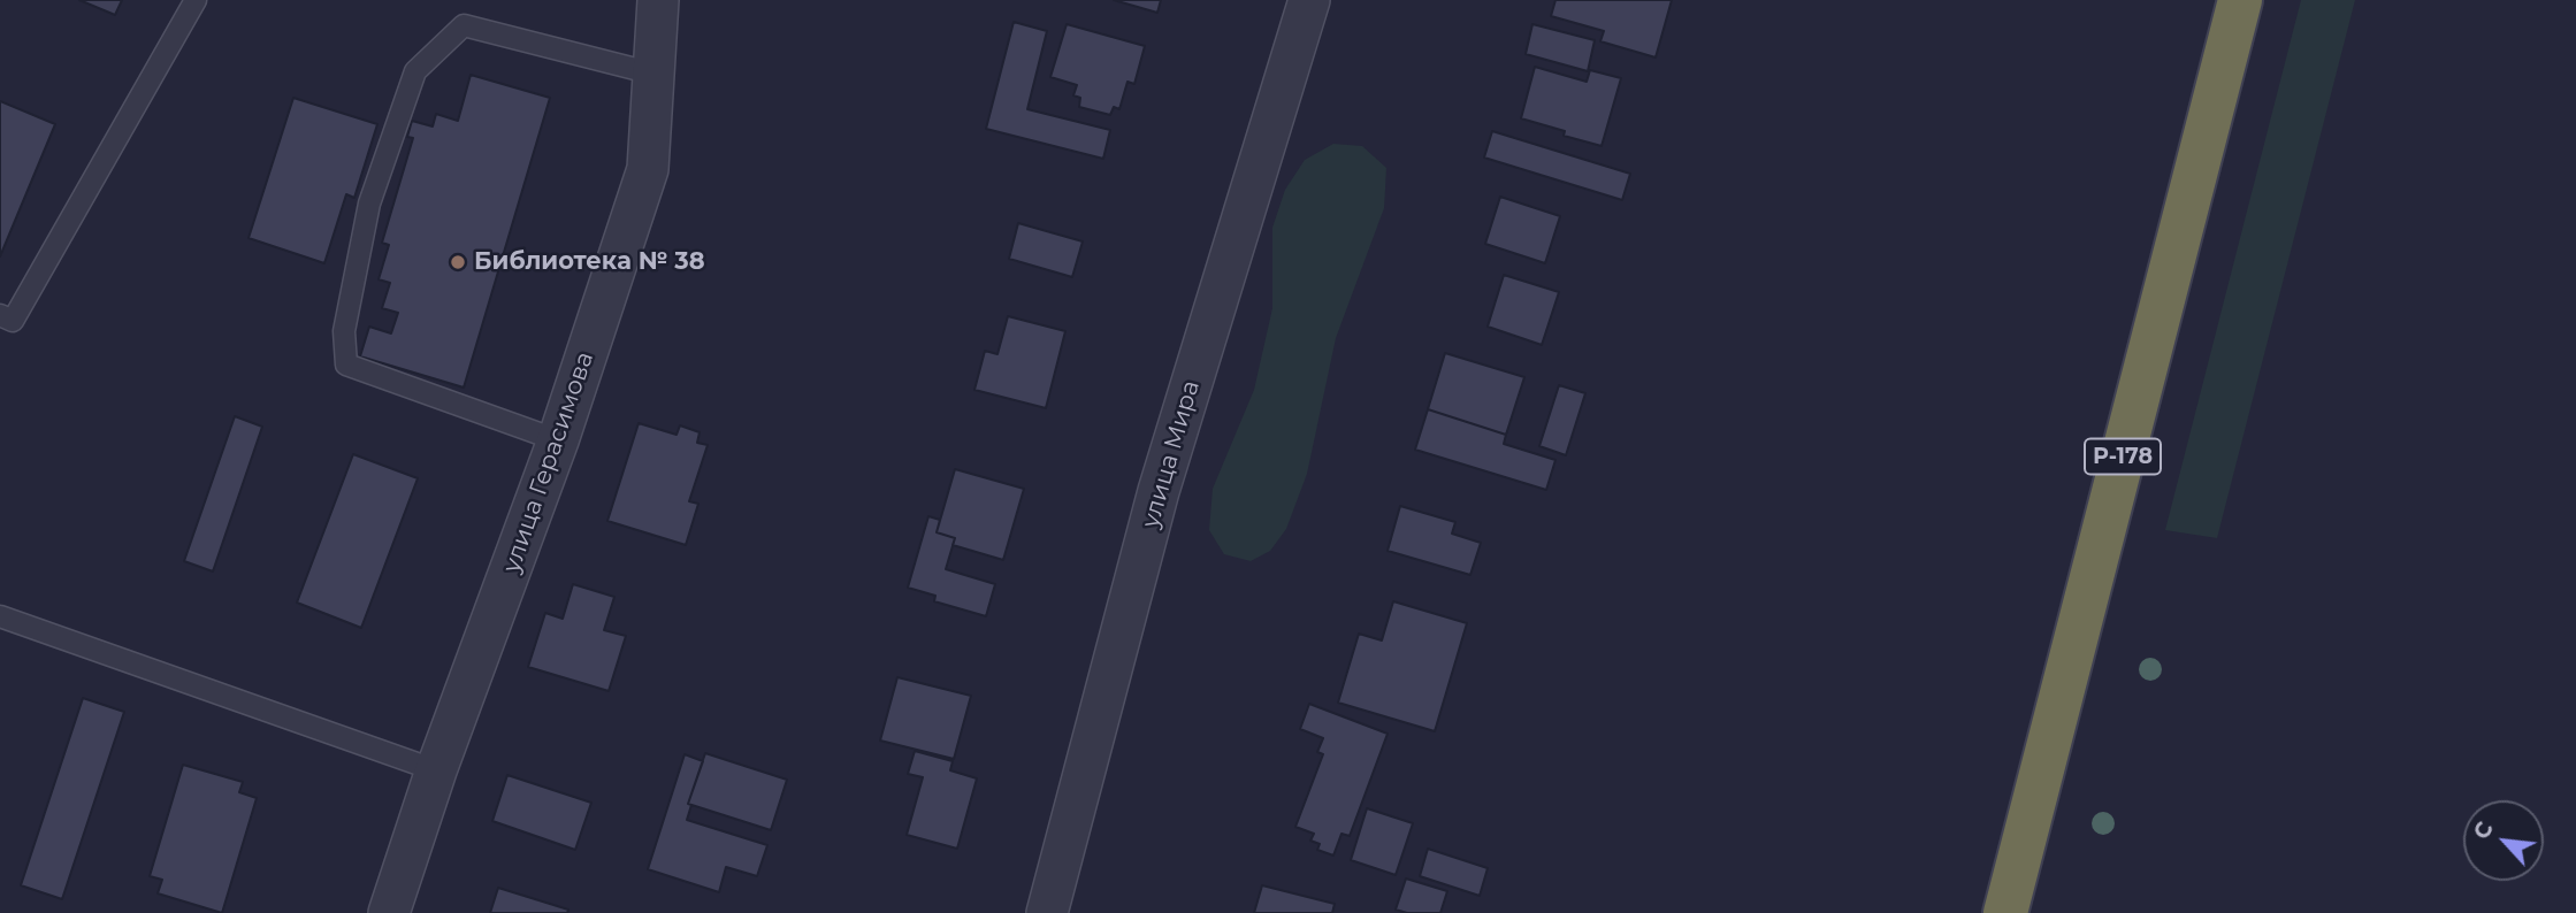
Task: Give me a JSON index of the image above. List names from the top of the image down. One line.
{"streets":{"highway":["Р-178"],"street":["улица Мира","улица Герасимова"]},"places":["Библиотека № 38"],"north":"top left"}
